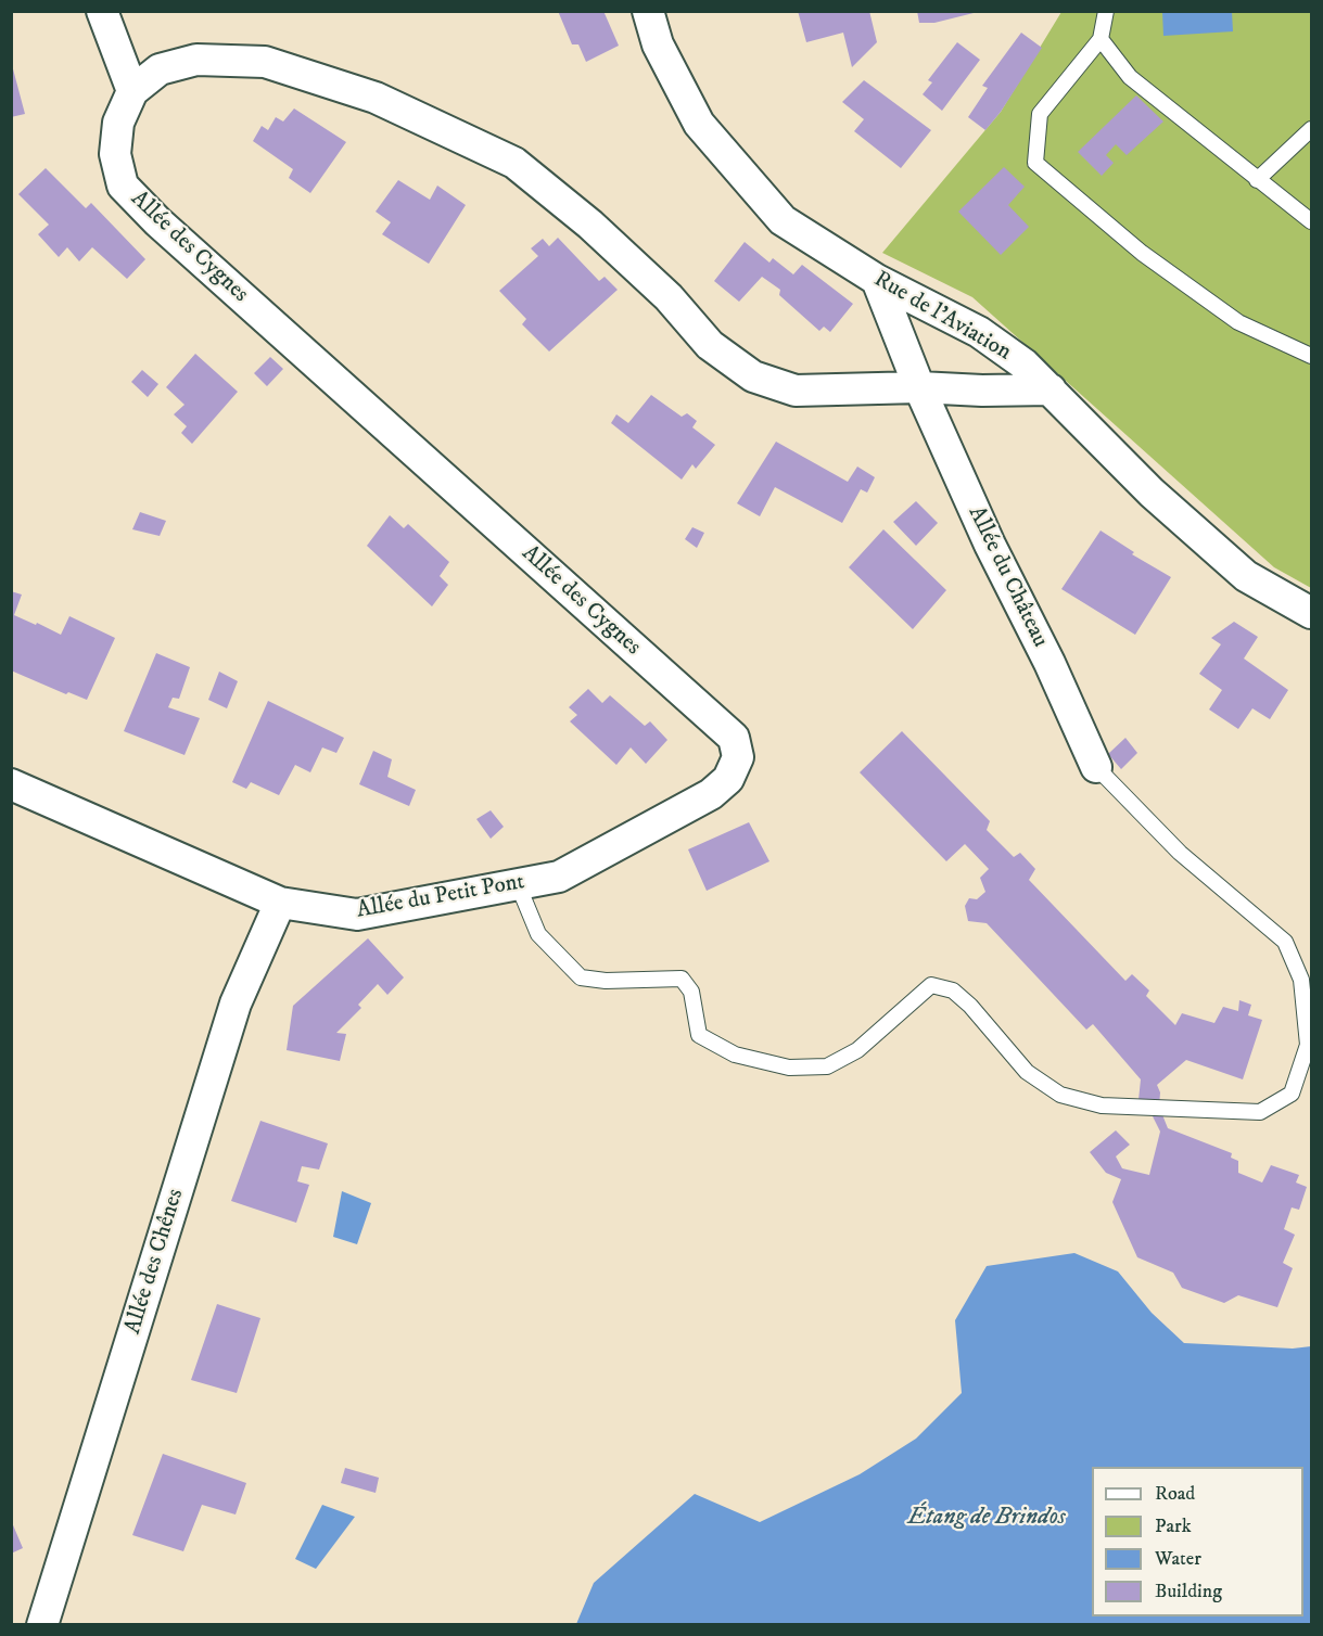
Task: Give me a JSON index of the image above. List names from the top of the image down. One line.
{"streets":{"street":["Allée des Cygnes","Rue de l'Aviation","Allée du Château","Allée du Petit Pont","Allée des Chênes"]},"crossings":[["Allée des Cygnes","Rue de l'Aviation"],["Allée des Cygnes","Allée du Château"],["Allée des Cygnes","Allée du Petit Pont"],["Rue de l'Aviation","Allée du Château"],["Allée du Petit Pont","Allée des Chênes"]],"water":["Étang de Brindos"],"legend":["Road","Park","Water","Building"]}
